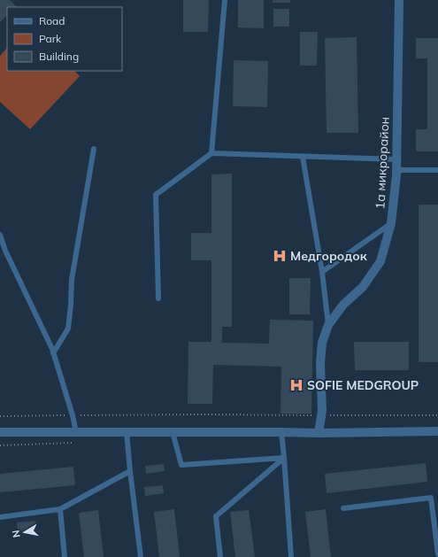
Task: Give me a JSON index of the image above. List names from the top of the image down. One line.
{"streets":{"street":["1а микрорайон"]},"places":{"hospital":["Медгородок","SOFIE MEDGROUP"]},"legend":["Road","Park","Building"],"north":"left"}
